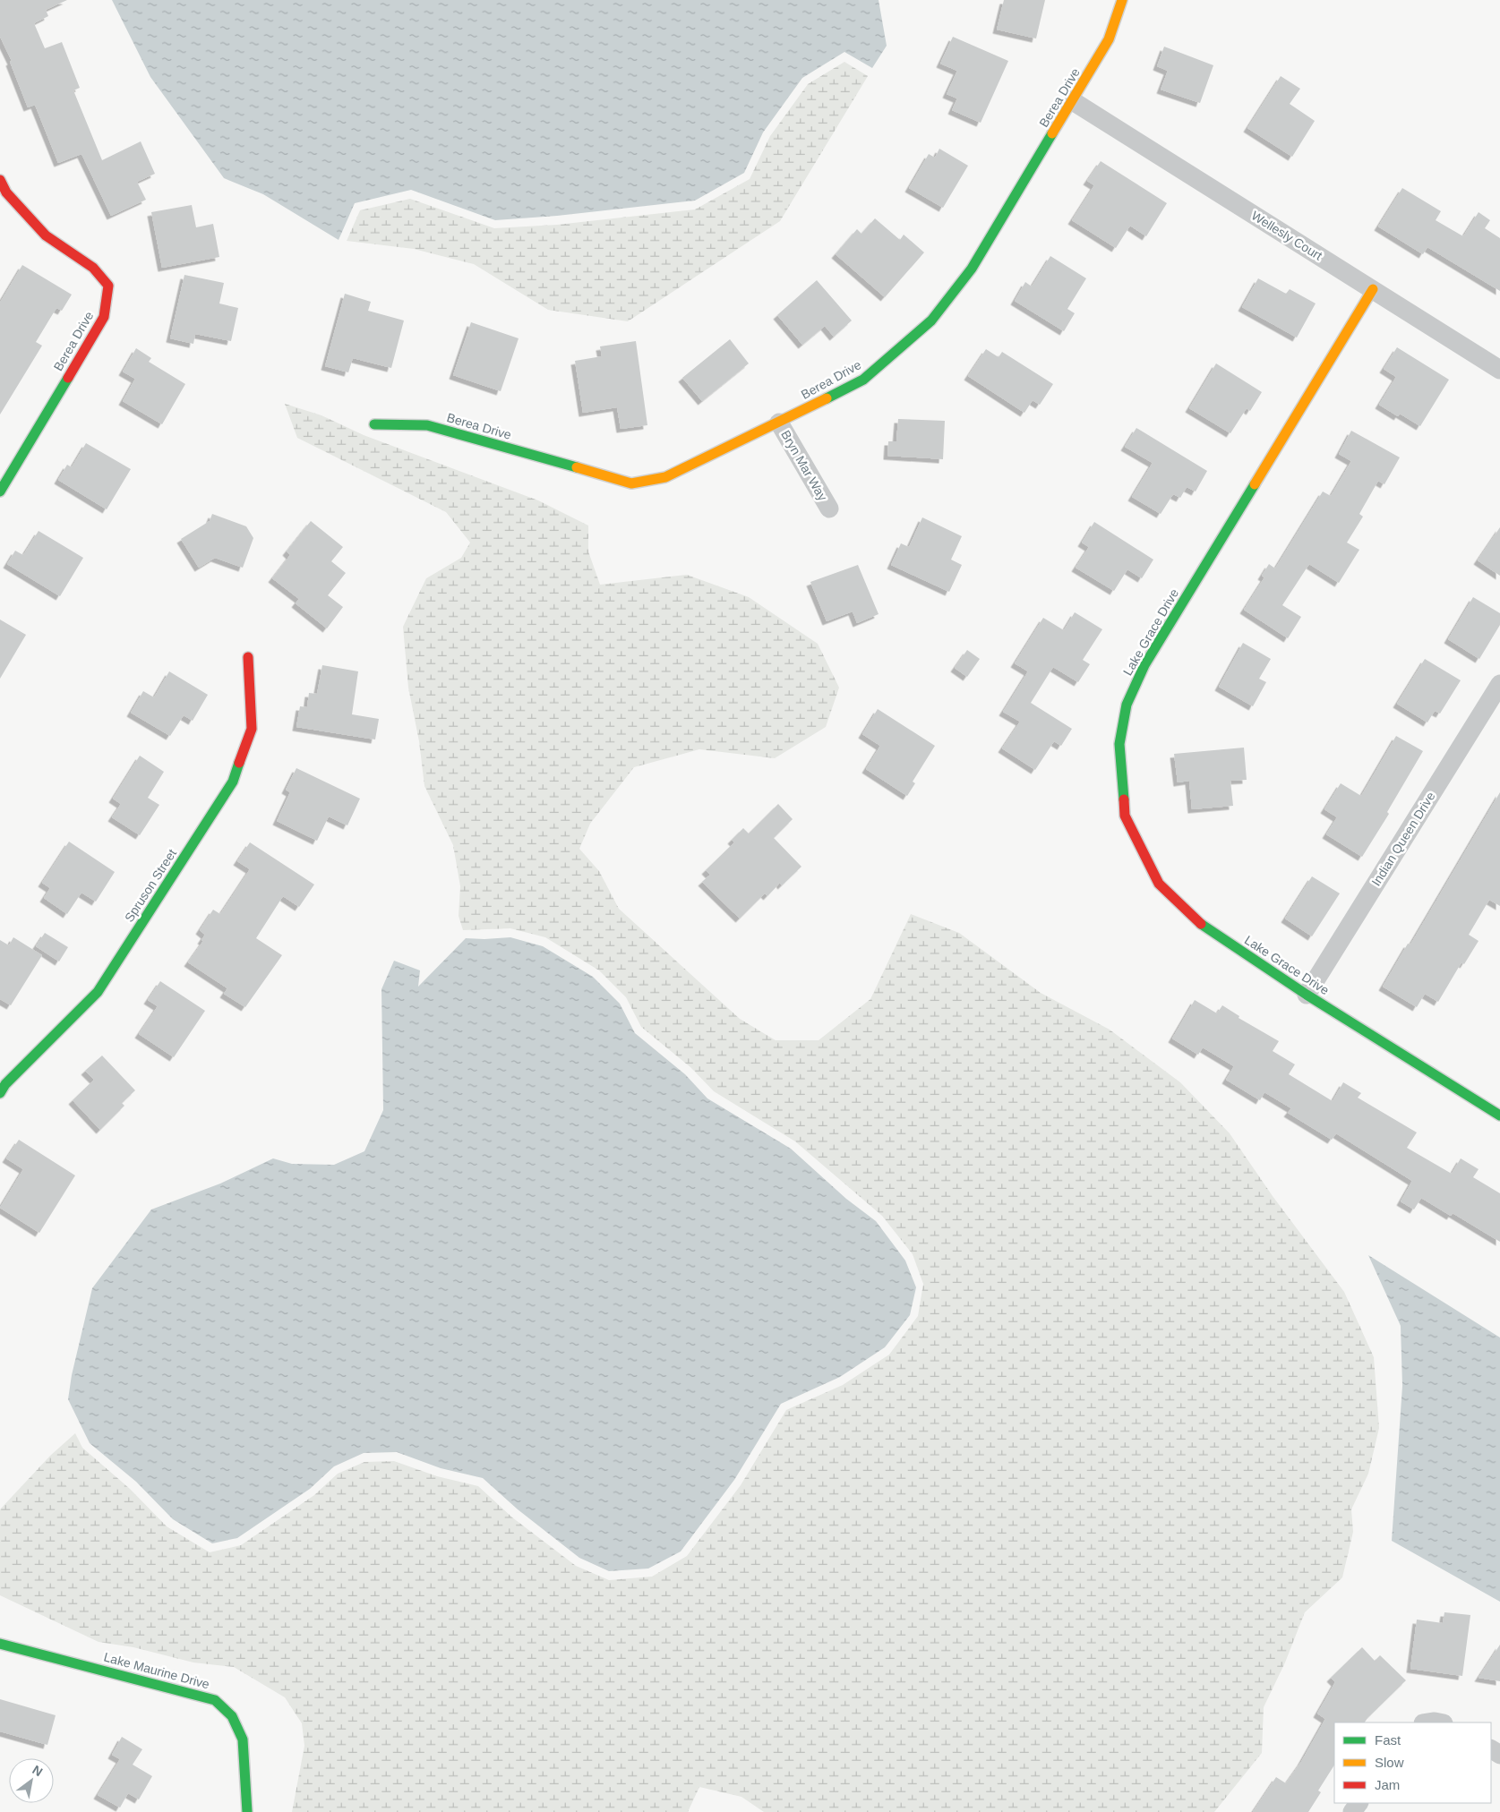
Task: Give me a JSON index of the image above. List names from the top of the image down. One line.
{"streets":{"street":["Berea Drive","Wellesly Court","Bryn Mar Way","Lake Grace Drive","Indian Queen Drive","Spruson Street","Lake Maurine Drive"]},"crossings":[["Berea Drive","Wellesly Court"],["Berea Drive","Bryn Mar Way"],["Wellesly Court","Lake Grace Drive"],["Lake Grace Drive","Indian Queen Drive"]],"legend":["Fast","Slow","Jam"],"north":"top right"}
